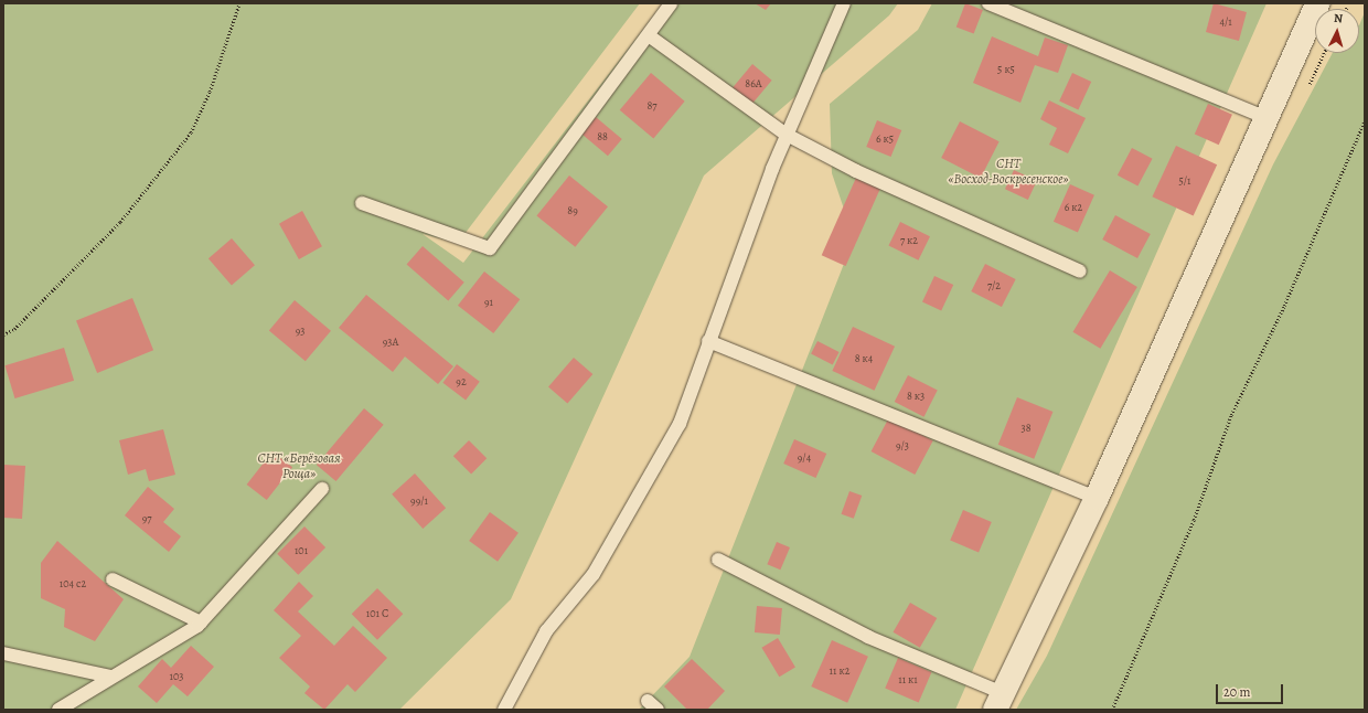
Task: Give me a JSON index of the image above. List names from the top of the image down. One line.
{"parks":["СНТ «Восход-Воскресенское»","СНТ «Берёзовая Роща»"],"house_numbers":["4/1","5 к5","86А","87","88","6 к5","5/1","6 к2","89","7 к2","7/2","91","93","93А","8 к4","92","8 к3","38","9/3","9/4","99/1","97","101","104 с2","101 С","11 к2","103","11 к1"],"scale_bar":"20 m","north":"top"}
